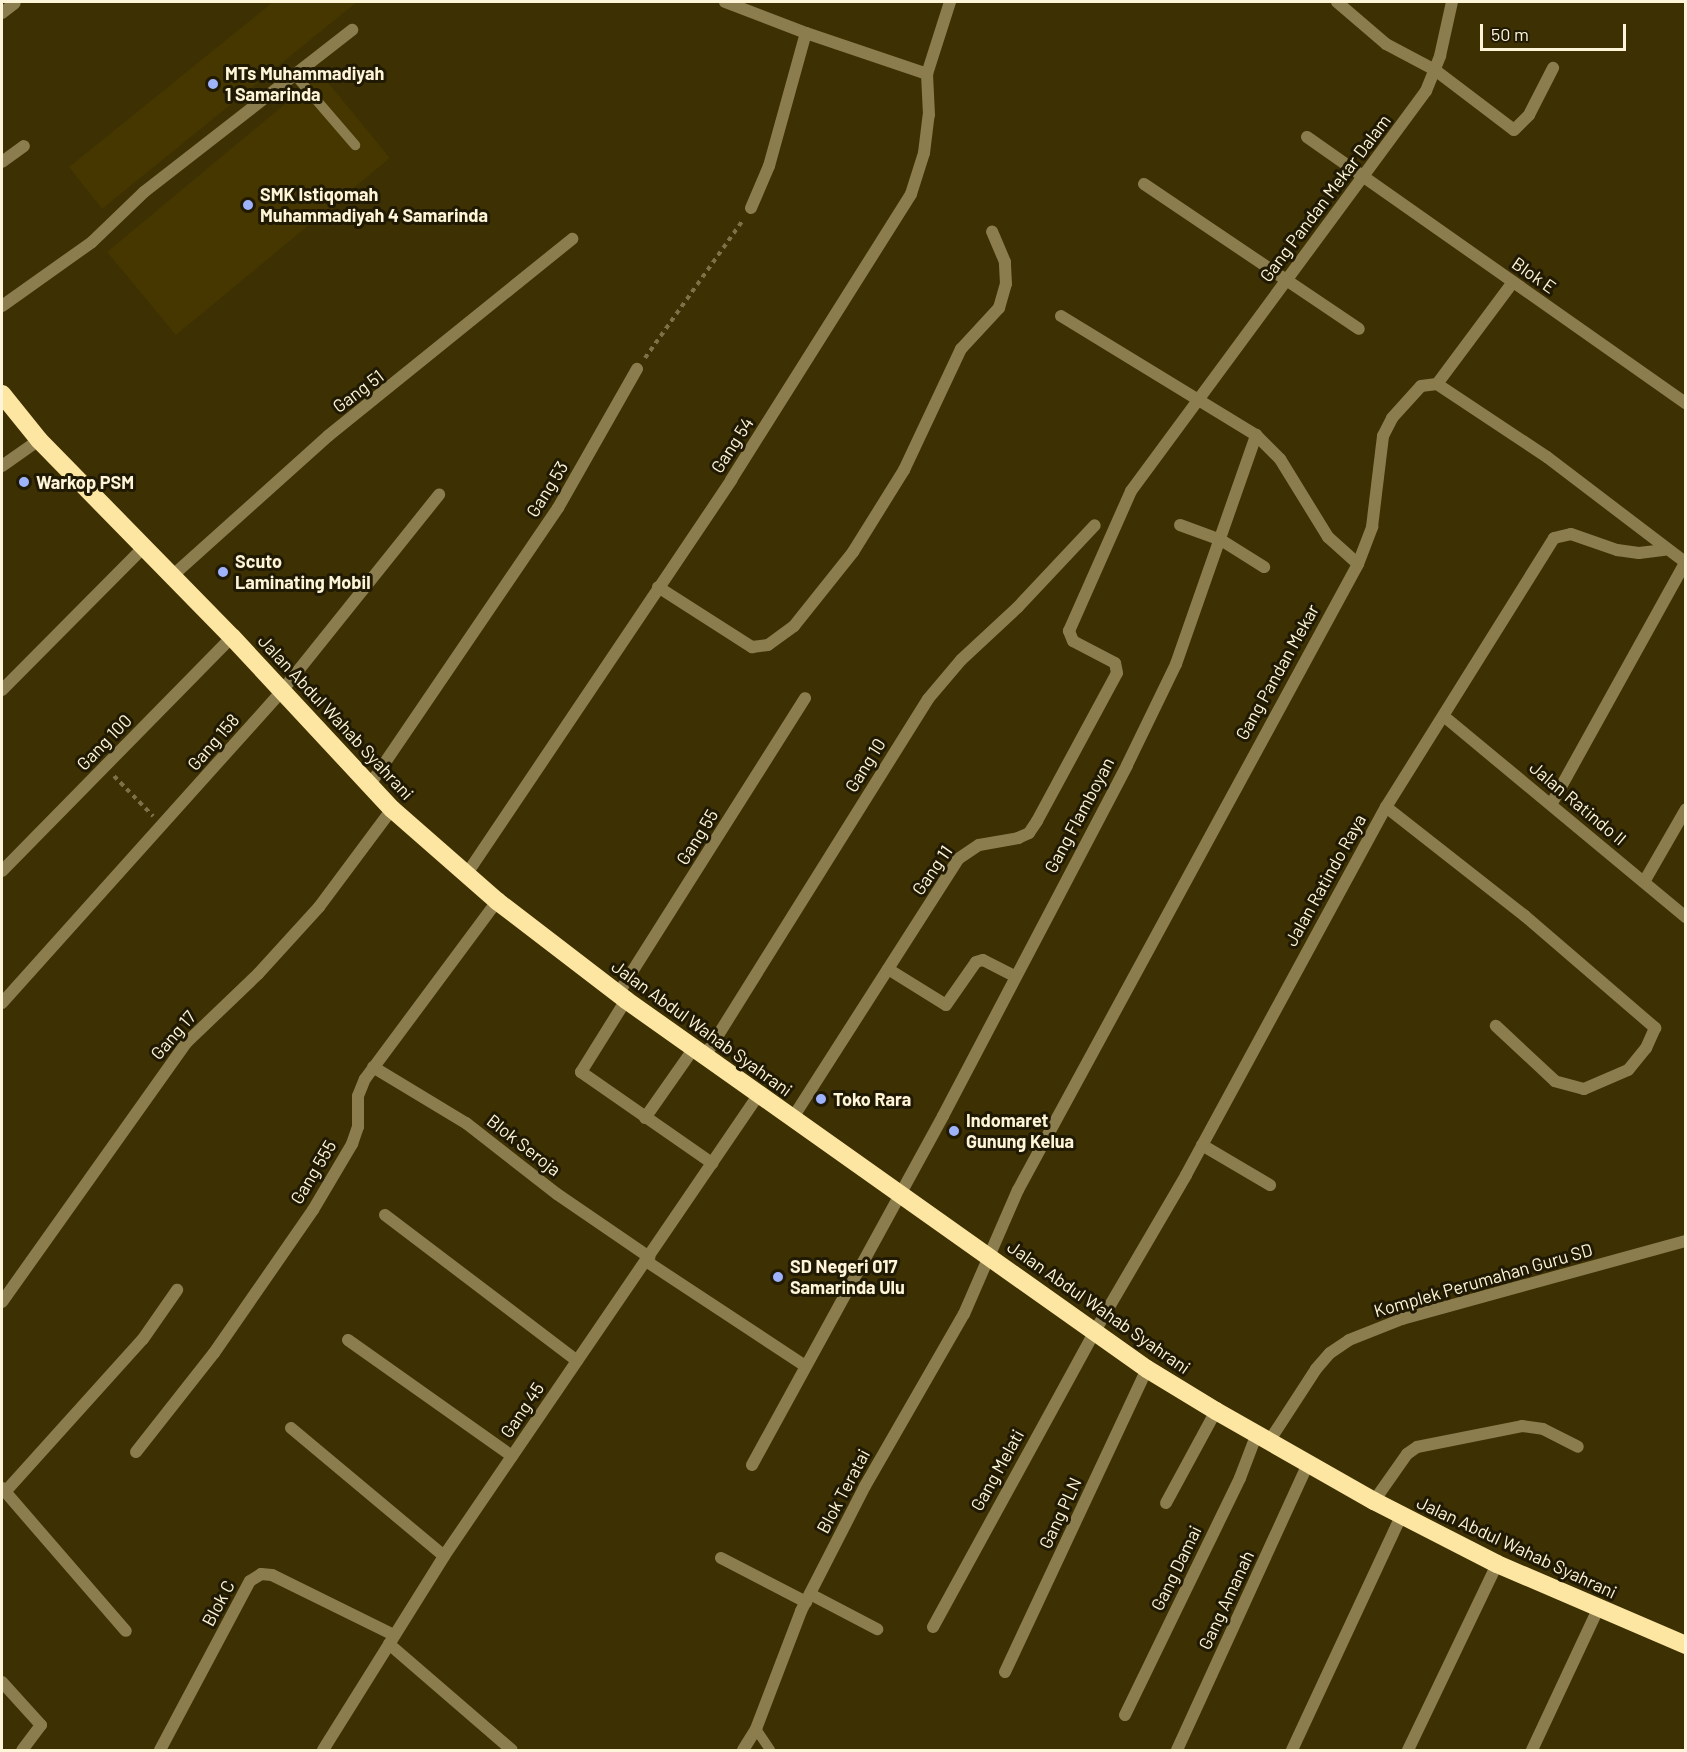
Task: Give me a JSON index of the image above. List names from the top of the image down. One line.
{"streets":{"highway":["Jalan Abdul Wahab Syahrani"],"street":["Gang Pandan Mekar Dalam","Blok E","Gang 51","Gang 54","Gang 53","Gang Pandan Mekar","Gang 100","Gang 158","Gang 10","Jalan Ratindo II","Gang Flamboyan","Gang 55","Gang 11","Jalan Ratindo Raya","Gang 17","Blok Seroja","Gang 555","Komplek Perumahan Guru SD","Gang 45","Gang Melati","Blok Teratai","Gang PLN","Gang Damai","Gang Amanah","Blok C"]},"crossings":[["Gang Pandan Mekar Dalam","Blok E"],["Gang Pandan Mekar Dalam","Gang 11"],["Gang 51","Jalan Abdul Wahab Syahrani"],["Gang 54","Jalan Abdul Wahab Syahrani"],["Gang 53","Jalan Abdul Wahab Syahrani"],["Gang Pandan Mekar","Jalan Abdul Wahab Syahrani"],["Gang Pandan Mekar","Blok Teratai"],["Jalan Abdul Wahab Syahrani","Gang 100"],["Jalan Abdul Wahab Syahrani","Gang 158"],["Jalan Abdul Wahab Syahrani","Gang 10"],["Jalan Abdul Wahab Syahrani","Gang Flamboyan"],["Jalan Abdul Wahab Syahrani","Gang 55"],["Jalan Abdul Wahab Syahrani","Gang 11"],["Jalan Abdul Wahab Syahrani","Jalan Ratindo Raya"],["Jalan Abdul Wahab Syahrani","Gang 17"],["Jalan Abdul Wahab Syahrani","Gang 555"],["Jalan Abdul Wahab Syahrani","Komplek Perumahan Guru SD"],["Jalan Abdul Wahab Syahrani","Gang 45"],["Jalan Abdul Wahab Syahrani","Gang Melati"],["Jalan Abdul Wahab Syahrani","Blok Teratai"],["Jalan Abdul Wahab Syahrani","Gang PLN"],["Jalan Abdul Wahab Syahrani","Gang Damai"],["Jalan Abdul Wahab Syahrani","Gang Amanah"],["Gang 10","Gang 55"],["Gang Flamboyan","Blok Seroja"],["Jalan Ratindo Raya","Gang Melati"],["Blok Seroja","Gang 555"],["Blok Seroja","Gang 45"],["Komplek Perumahan Guru SD","Gang Damai"],["Gang 45","Blok C"]],"places":["MTs Muhammadiyah 1 Samarinda","SMK Istiqomah Muhammadiyah 4 Samarinda","Warkop PSM","Scuto Laminating Mobil","Toko Rara","Indomaret Gunung Kelua","SD Negeri 017 Samarinda Ulu"],"scale_bar":"50 m"}
